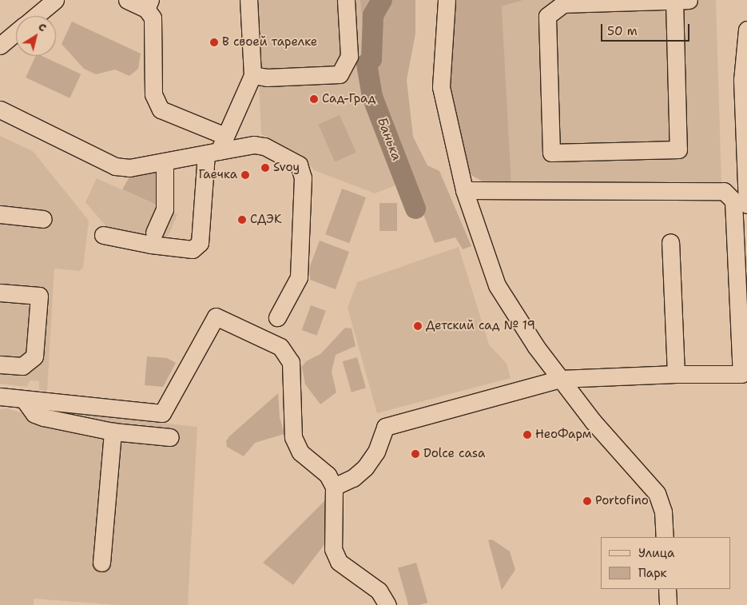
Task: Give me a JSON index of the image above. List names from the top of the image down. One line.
{"water":["Банька"],"places":["В своей тарелке","Сад-Град","Svoy","Гаечка","СДЭК","Детский сад № 19","НеоФарм","Dolce casa","Portofino"],"legend":["Улица","Парк"],"scale_bar":"50 m","north":"top right"}
